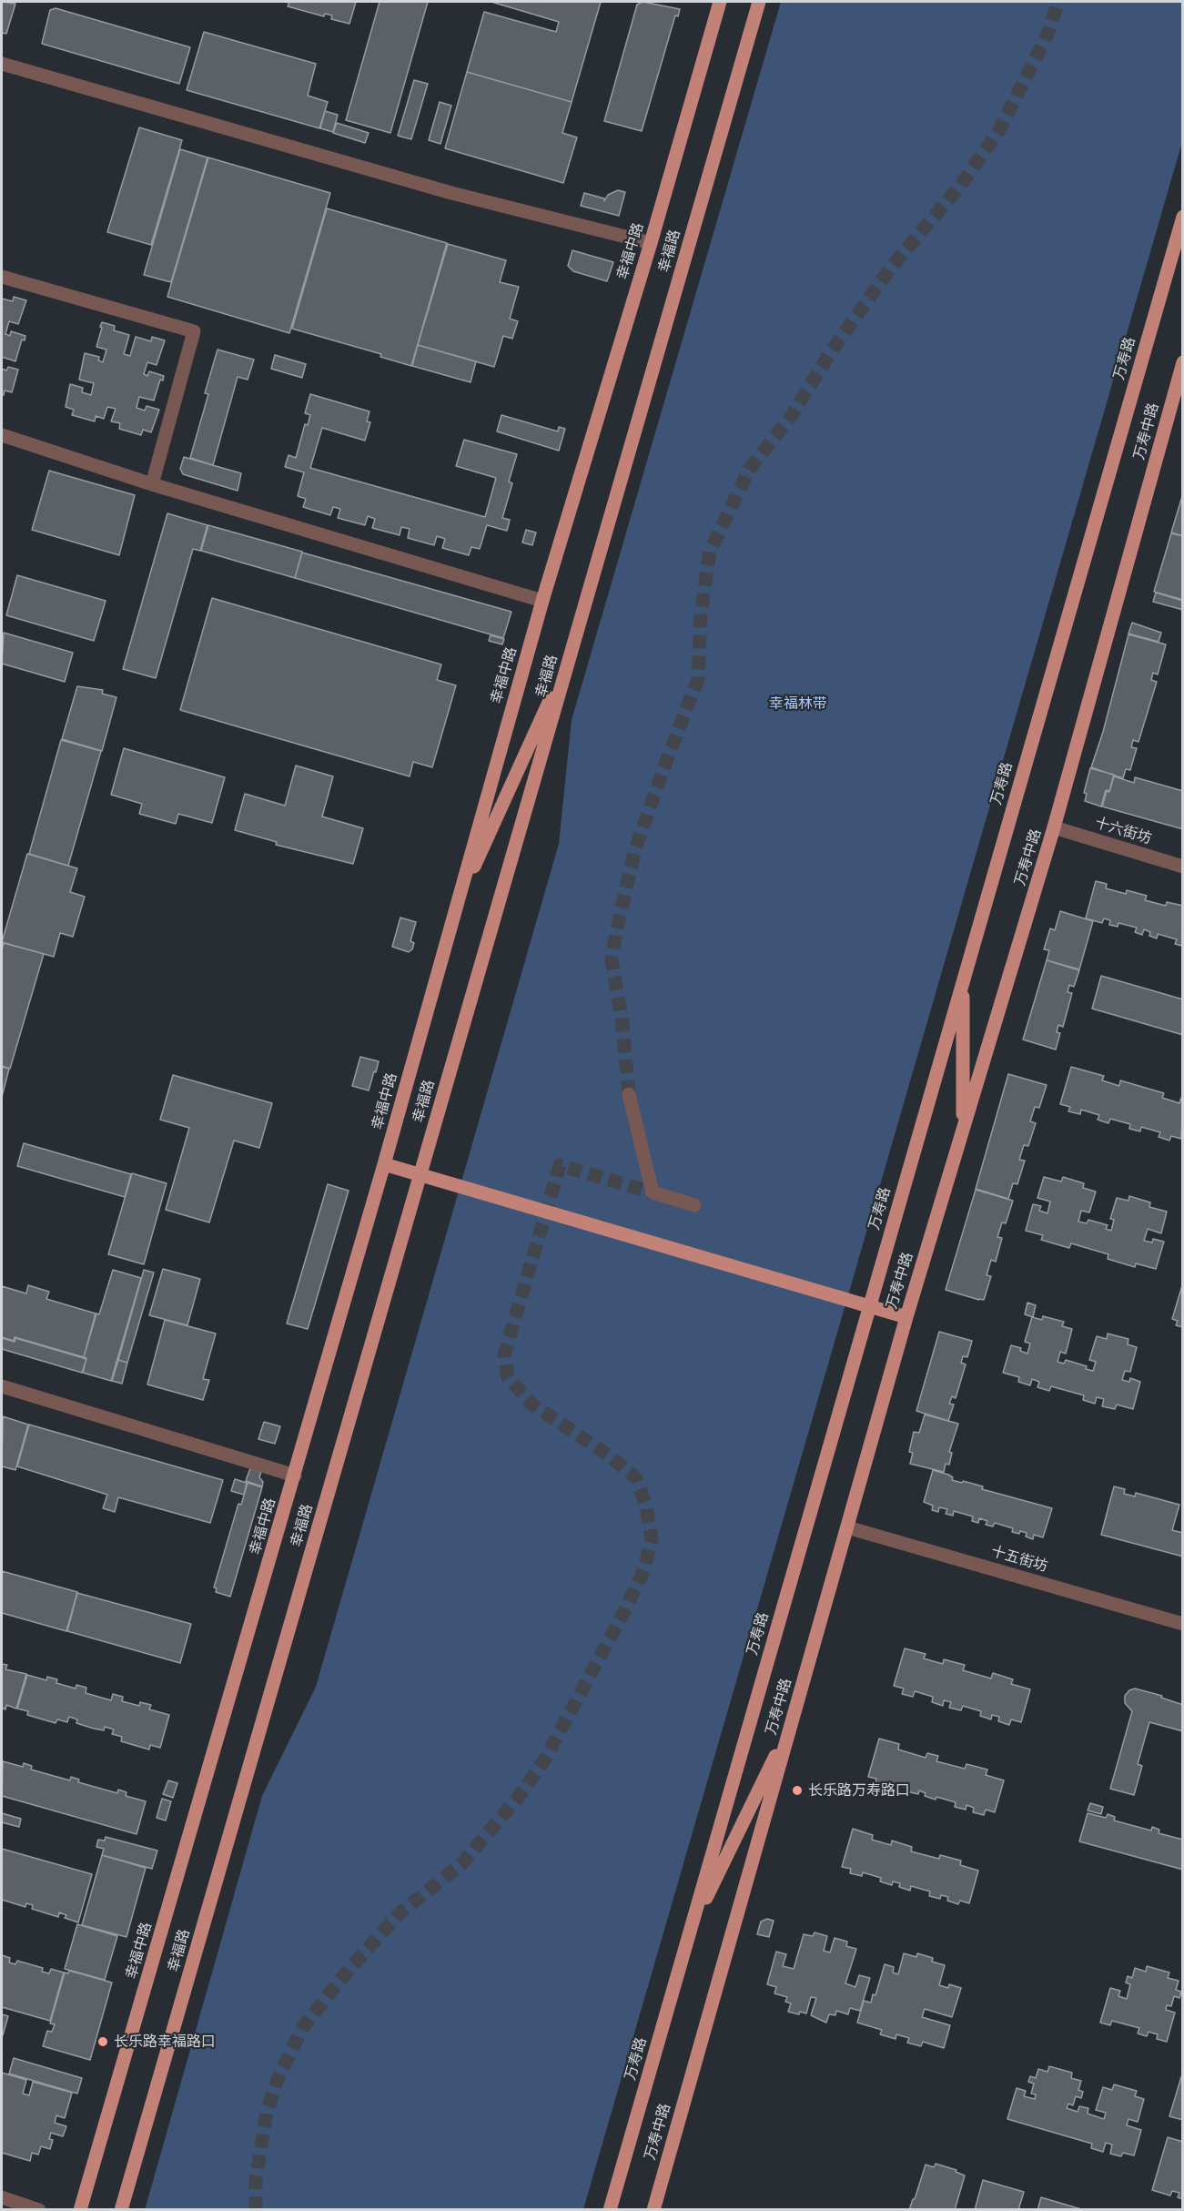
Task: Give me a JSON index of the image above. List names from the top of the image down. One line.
{"streets":{"main road":["幸福中路","幸福路","万寿路","万寿中路"],"street":["十六街坊","十五街坊"]},"crossings":[["万寿中路","十六街坊"],["万寿中路","十五街坊"]],"parks":["幸福林带"],"places":["长乐路万寿路口","长乐路幸福路口"]}
